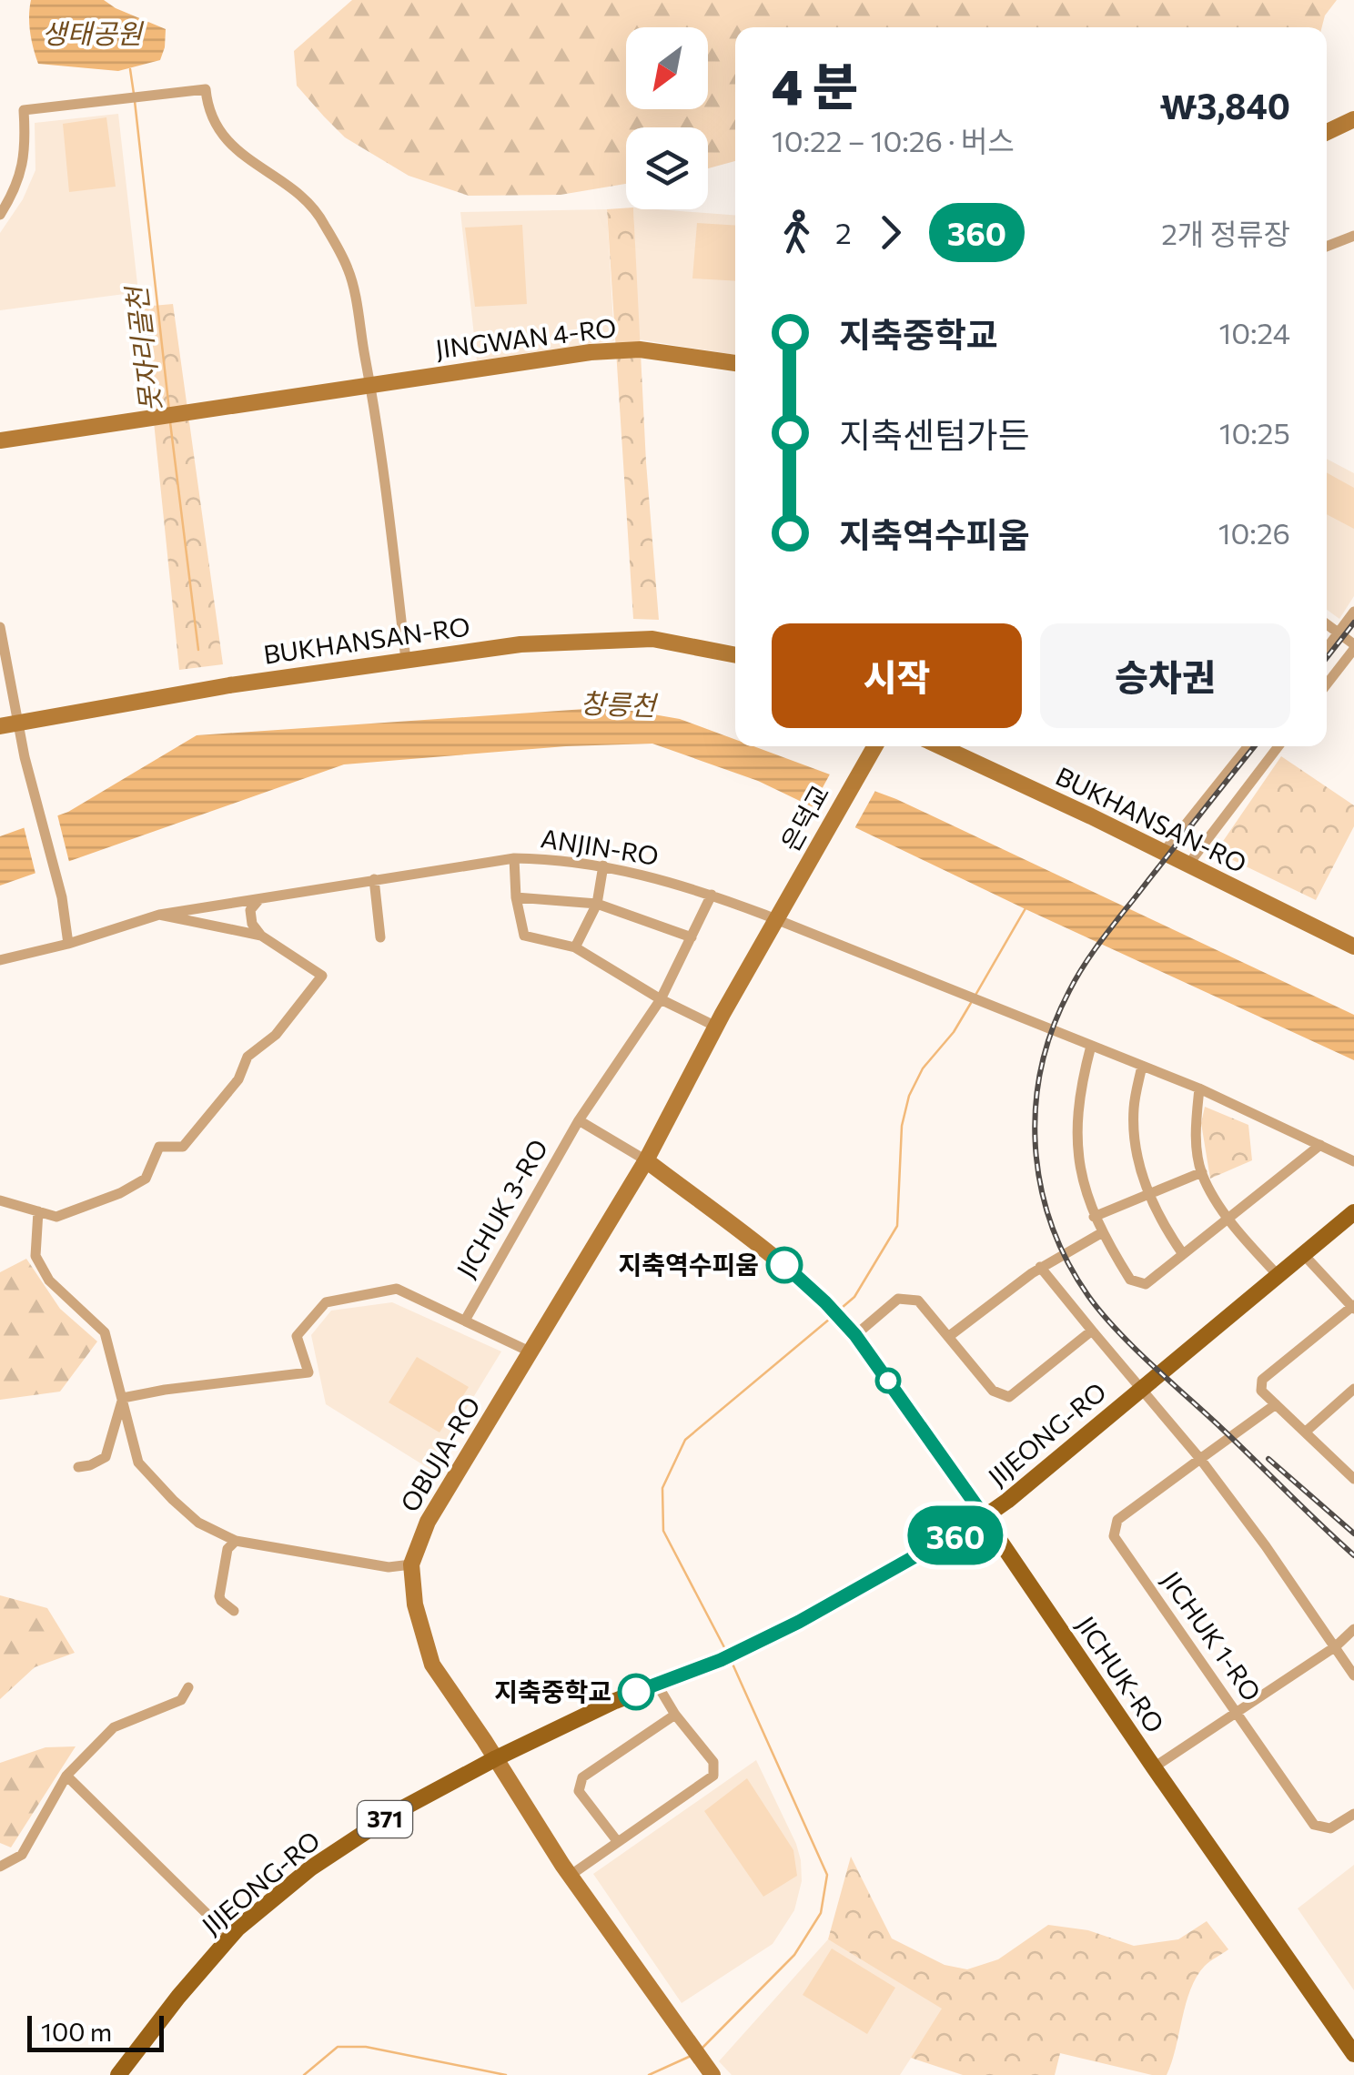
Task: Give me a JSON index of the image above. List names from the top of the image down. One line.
{"streets":{"main road":["JINGWAN 4-RO","BUKHANSAN-RO","은덕교","JIJEONG-RO","OBUJA-RO","JICHUK-RO","371"],"street":["ANJIN-RO","JICHUK 3-RO","JICHUK 1-RO"]},"crossings":[["은덕교","OBUJA-RO"],["ANJIN-RO","JICHUK 3-RO"],["ANJIN-RO","OBUJA-RO"],["JICHUK 3-RO","OBUJA-RO"],["JIJEONG-RO","OBUJA-RO"],["JIJEONG-RO","JICHUK-RO"],["OBUJA-RO","JICHUK-RO"]],"water":["생태공원","못자리골천","창릉천"],"places":["지축역수피움","지축중학교"],"lines":["bus line 360"],"scale_bar":"100 m","north":"bottom left","page":{"on_map":"360","heading":["4 분","10:22 – 10:26 · 버스","₩3,840"],"legs":["2","360","2개 정류장"],"list":[{"name":"지축중학교","value":"10:24"},{"name":"지축센텀가든","value":"10:25"},{"name":"지축역수피움","value":"10:26"}],"buttons":["시작","승차권"],"scale":"100 m"}}
